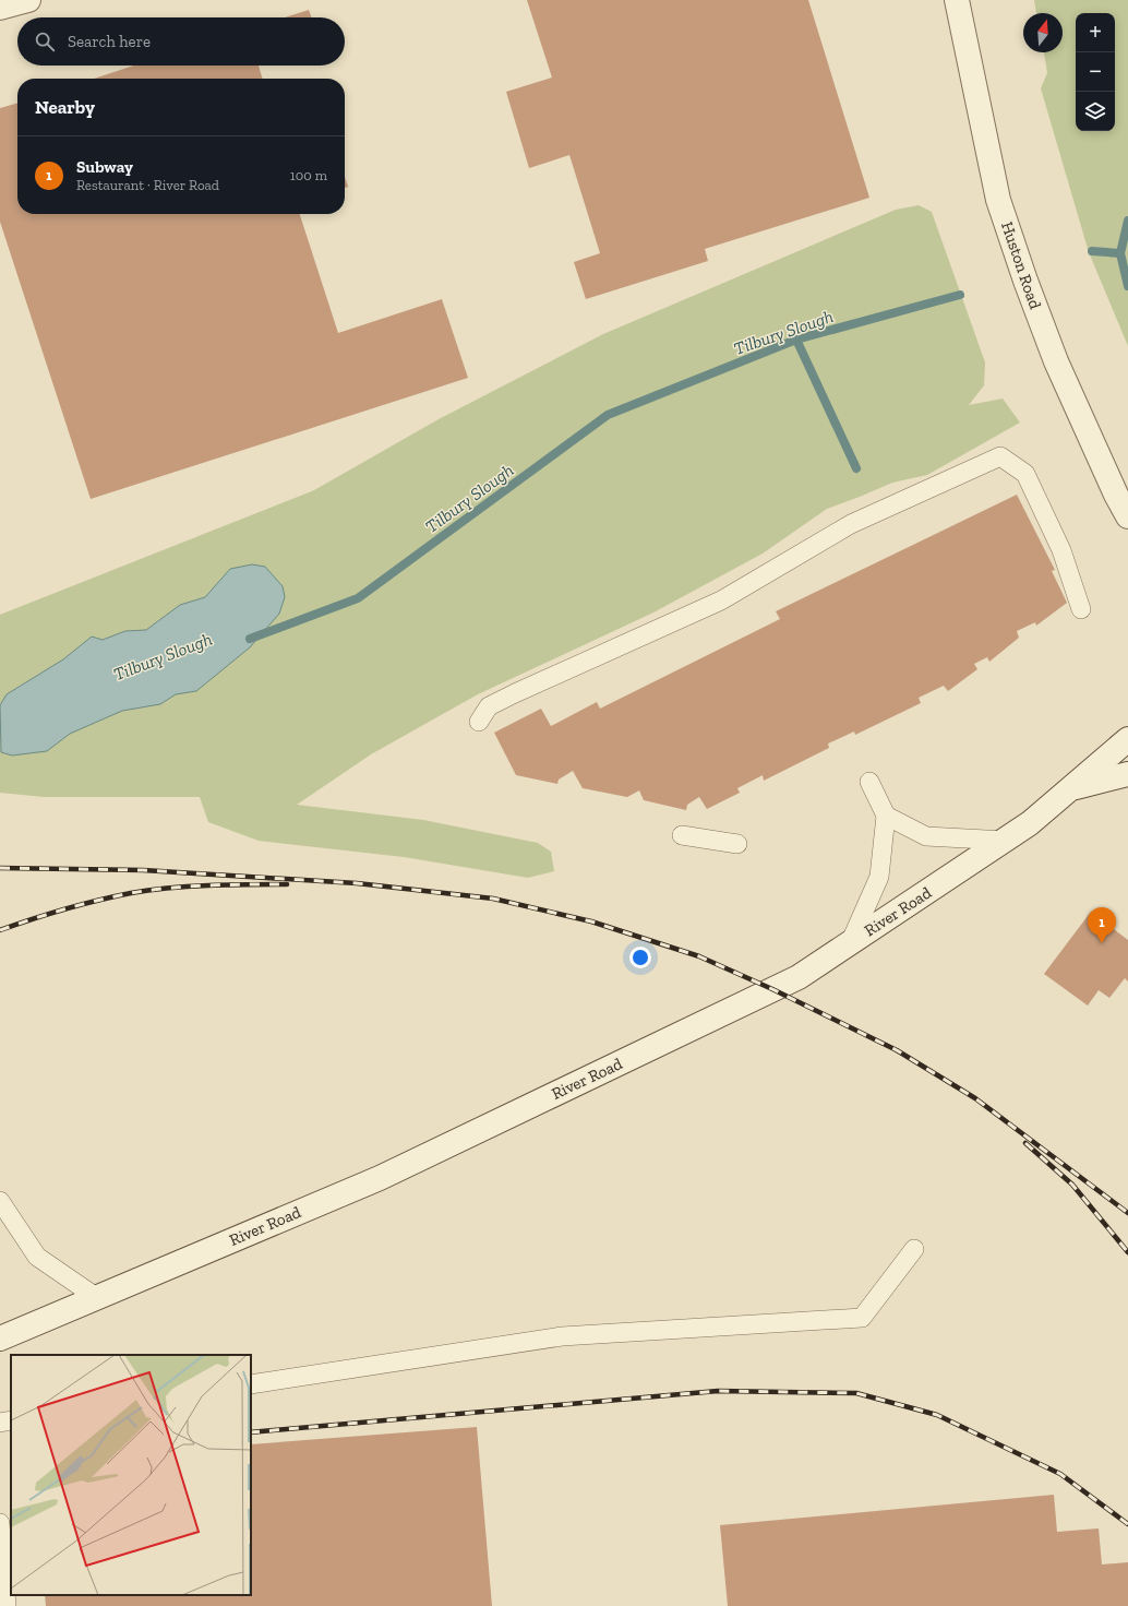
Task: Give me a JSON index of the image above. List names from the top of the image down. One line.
{"streets":{"main road":["Huston Road","River Road"]},"water":["Tilbury Slough"],"north":"top","page":{"map_buttons":["+","−"],"search":"Search here","heading":"Nearby","list":[{"mark":"1","name":"Subway","note":"Restaurant · River Road","value":"100 m"}],"pins":"1"}}
